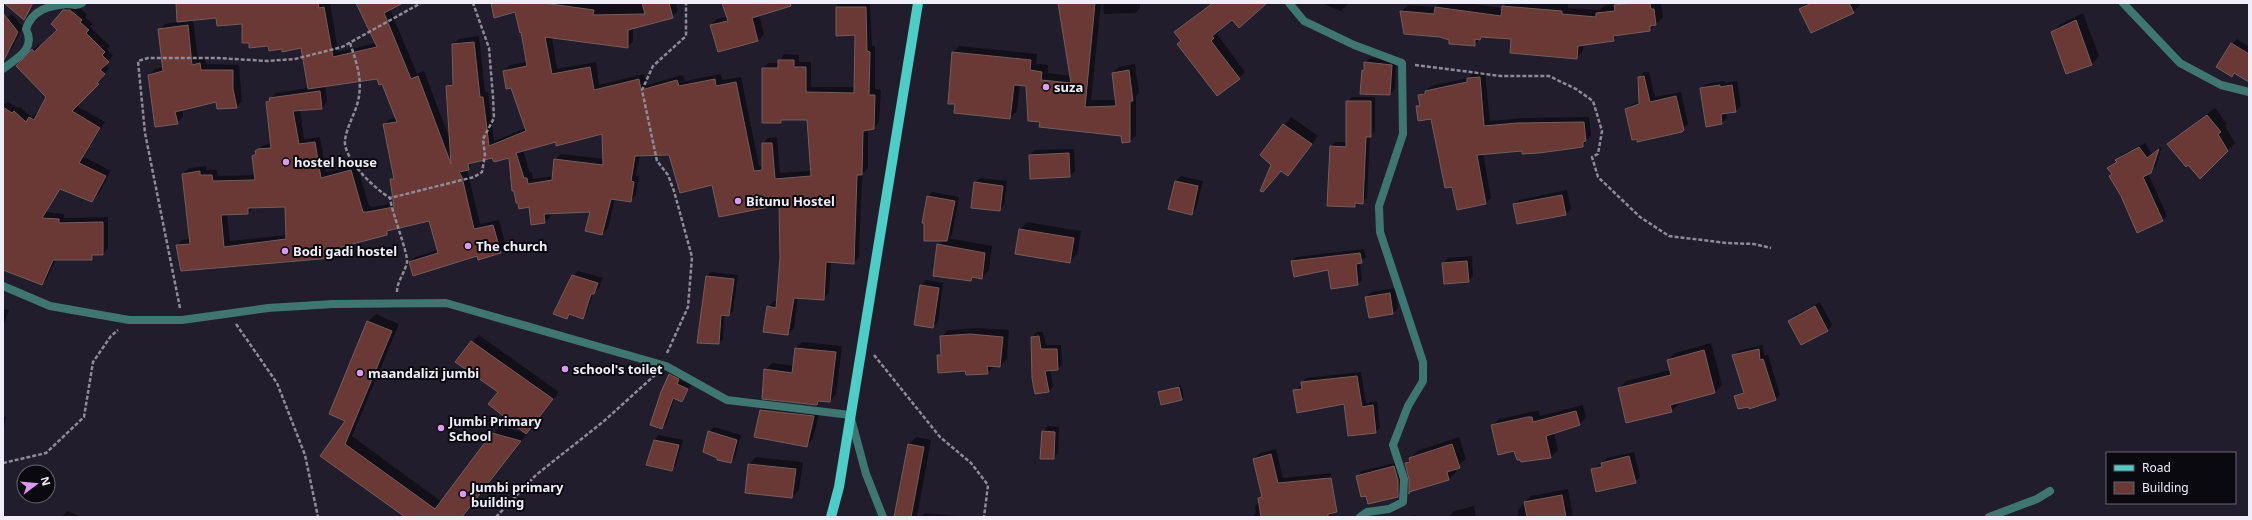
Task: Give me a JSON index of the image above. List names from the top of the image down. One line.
{"places":["suza","hostel house","Bitunu Hostel","The church","Bodi gadi hostel","school's toilet","maandalizi jumbi","Jumbi Primary School","Jumbi primary building"],"legend":["Road","Building"],"north":"right"}
